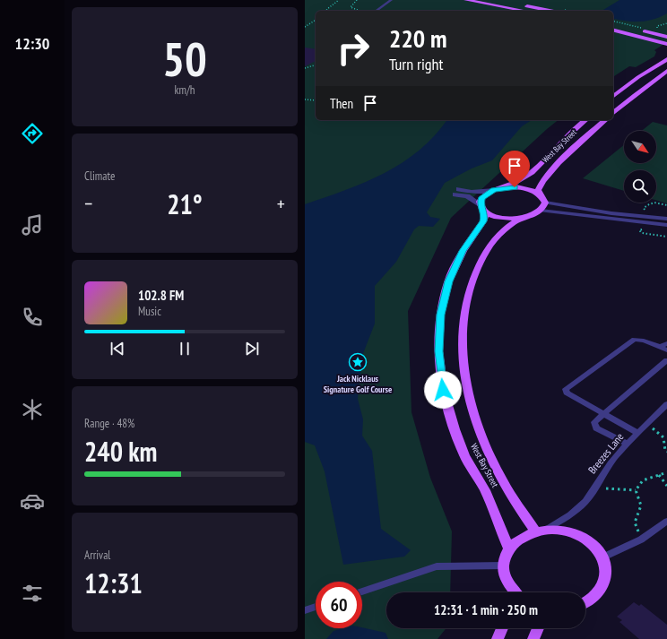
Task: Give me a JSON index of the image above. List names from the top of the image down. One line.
{"streets":{"main road":["West Bay Street"],"lane":["Breezes Lane"]},"crossings":[["West Bay Street","Breezes Lane"]],"places":{"place":["Jack Nicklaus Signature Golf Course"]},"north":"bottom right","page":{"tabs":"12:30","tile":[["50","km/h"],"Climate",["Range · 48%","240 km"],["Arrival","12:31"]],"turn":["220 m","Turn right"],"then":"Then","heat":["−","21°","+"],"song":["102.8 FM","Music"],"limit":"60","trip":"12:31 · 1 min · 250 m"}}
